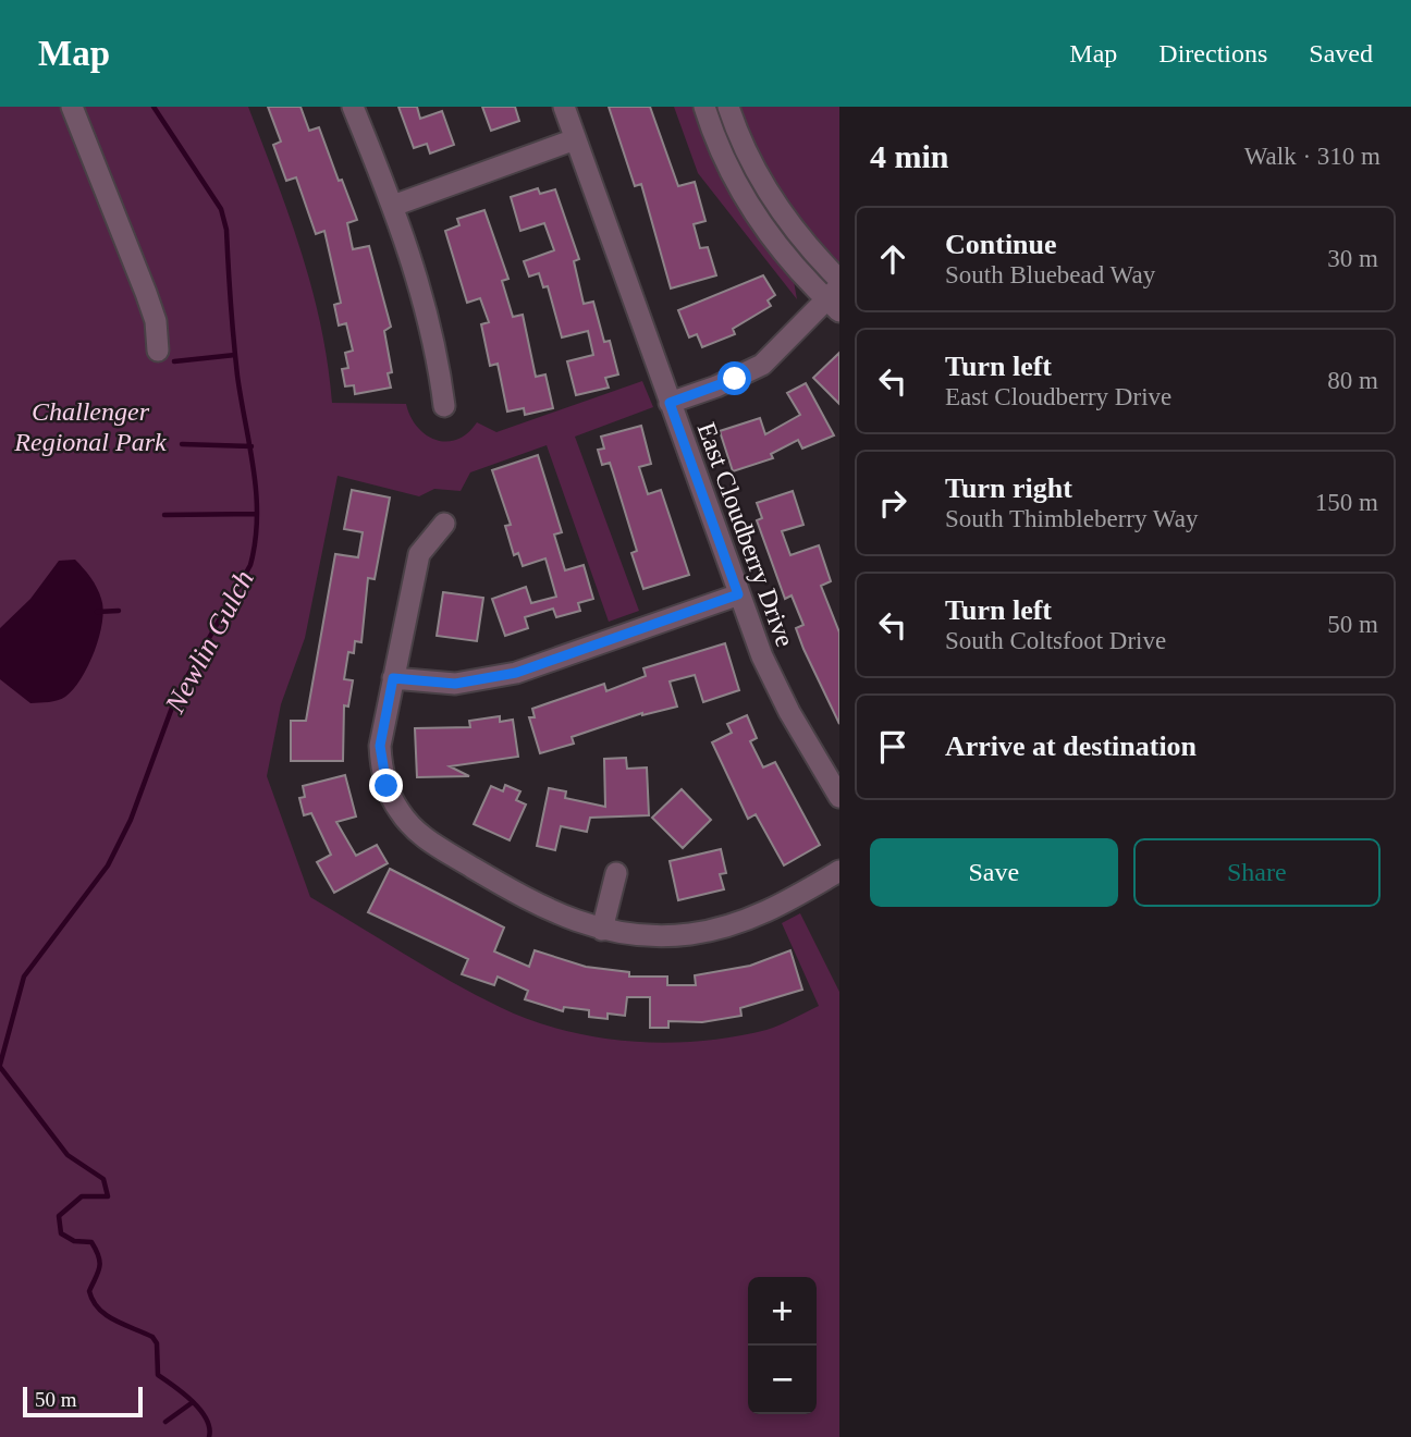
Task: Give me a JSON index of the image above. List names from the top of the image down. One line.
{"streets":{"street":["East Cloudberry Drive"]},"water":["Newlin Gulch"],"parks":["Challenger Regional Park"],"scale_bar":"50 m","page":{"header":"Map","nav":["Map","Directions","Saved"],"heading":["4 min","Walk · 310 m"],"list":[["Continue","South Bluebead Way","30 m"],["Turn left","East Cloudberry Drive","80 m"],["Turn right","South Thimbleberry Way","150 m"],["Turn left","South Coltsfoot Drive","50 m"],"Arrive at destination"],"buttons":["Save","Share"],"map_buttons":["+","−"],"scale":"50 m"}}
